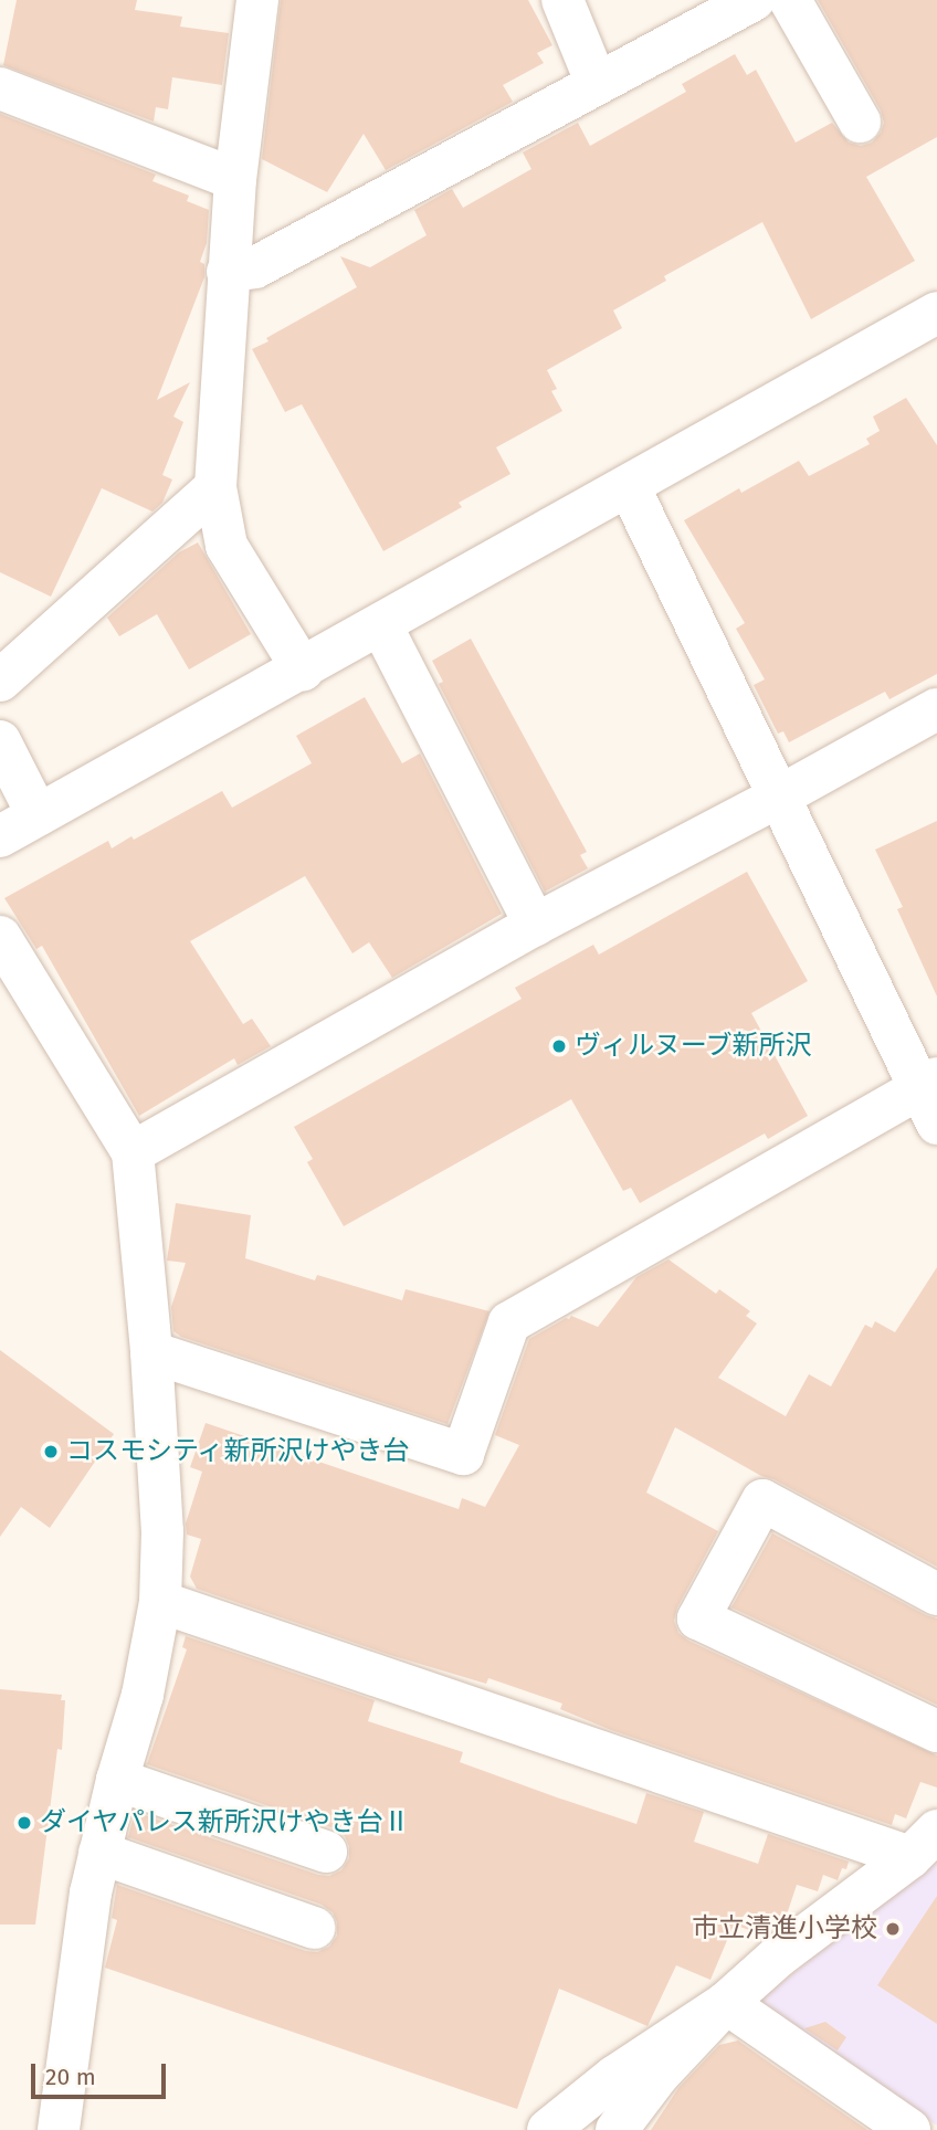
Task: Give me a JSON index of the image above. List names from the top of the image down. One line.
{"places":["ヴィルヌーブ新所沢","コスモシティ新所沢けやき台","ダイヤパレス新所沢けやき台Ⅱ","市立清進小学校"],"scale_bar":"20 m"}
